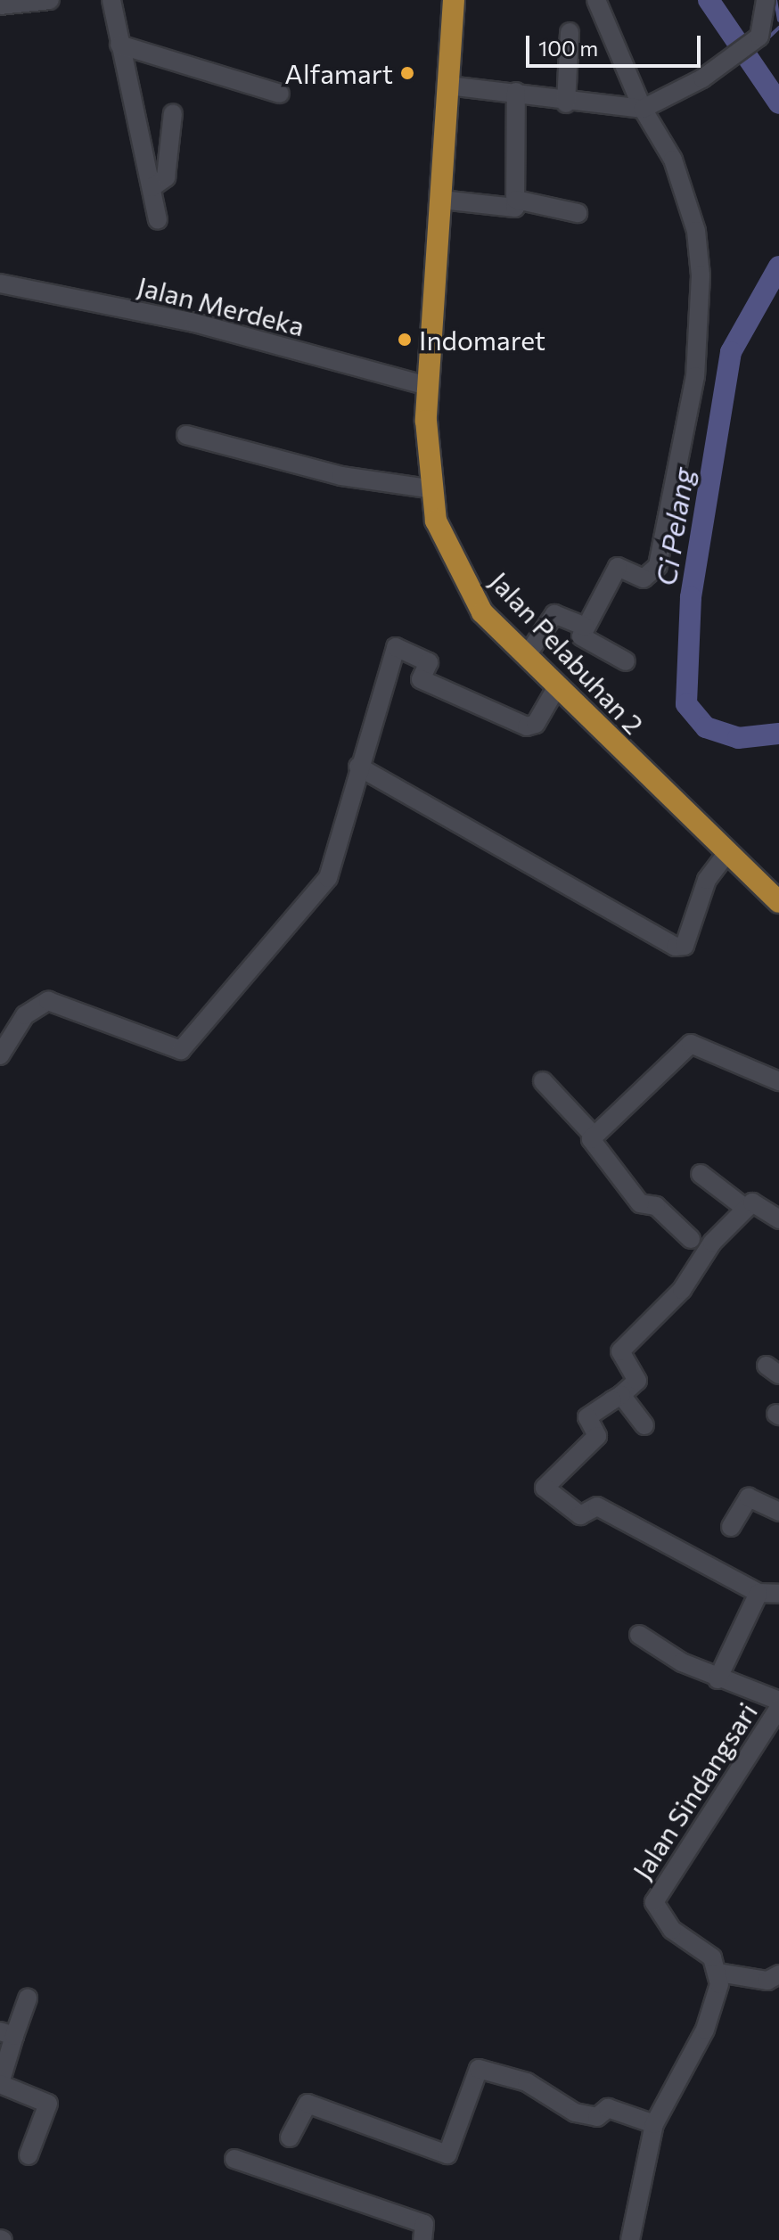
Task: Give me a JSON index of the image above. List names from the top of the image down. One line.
{"streets":{"main road":["Jalan Pelabuhan 2"],"street":["Jalan Merdeka","Jalan Sindangsari"]},"crossings":[["Jalan Merdeka","Jalan Pelabuhan 2"]],"water":["Ci Pelang"],"places":["Alfamart","Indomaret"],"scale_bar":"100 m"}
